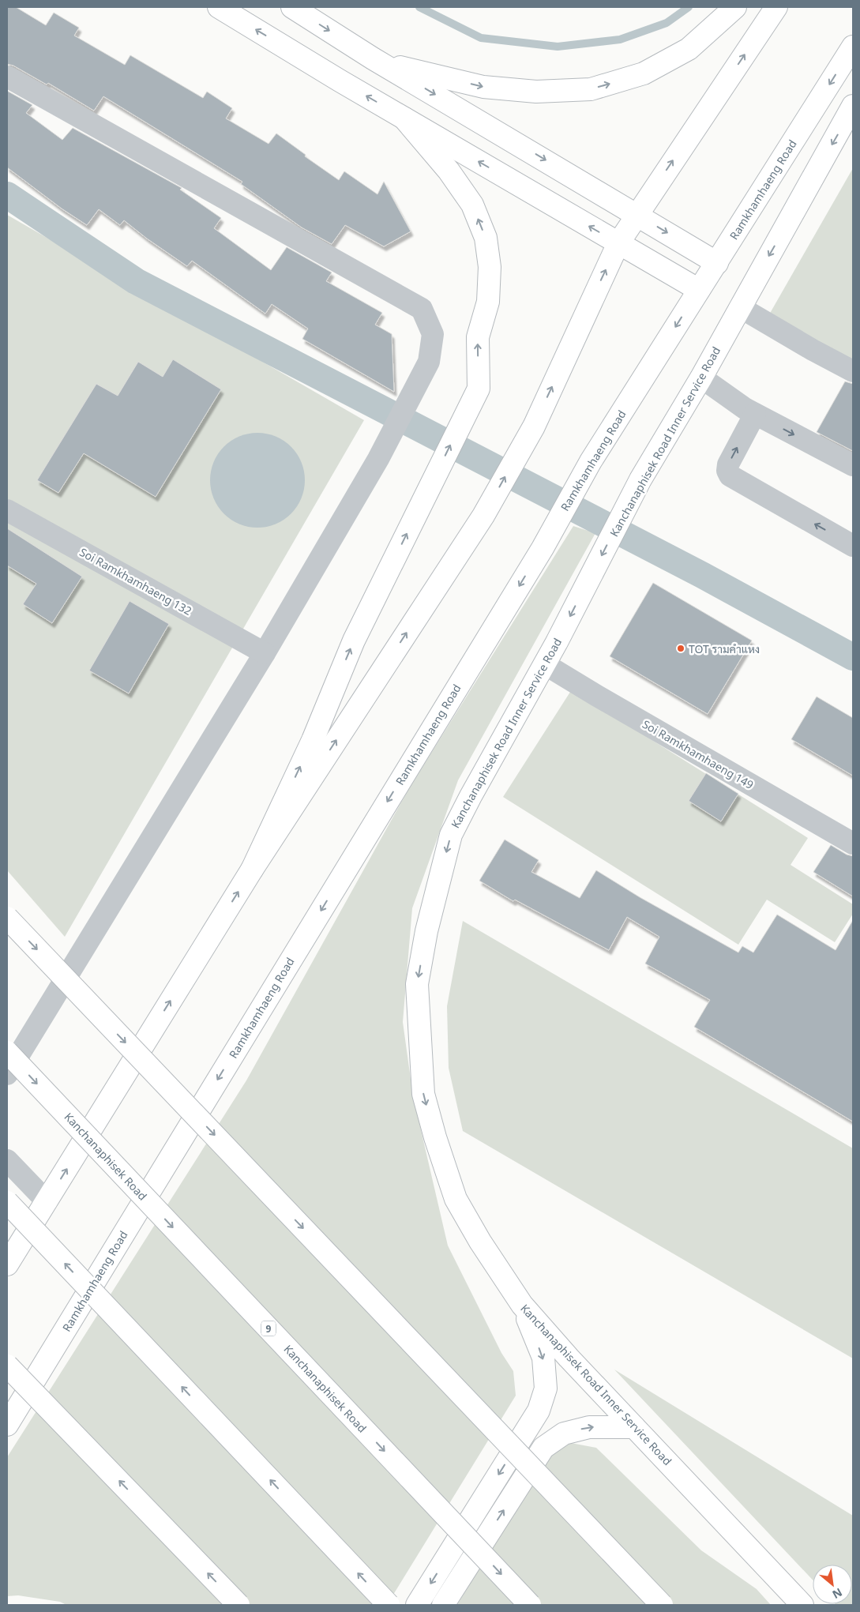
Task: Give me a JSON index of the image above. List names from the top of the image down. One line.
{"streets":{"main road":["Ramkhamhaeng Road","Kanchanaphisek Road Inner Service Road","Kanchanaphisek Road","9"],"street":["Soi Ramkhamhaeng 132","Soi Ramkhamhaeng 149"]},"crossings":[["Kanchanaphisek Road Inner Service Road","Soi Ramkhamhaeng 149"]],"places":["TOT รามคำแหง"],"north":"bottom right"}
